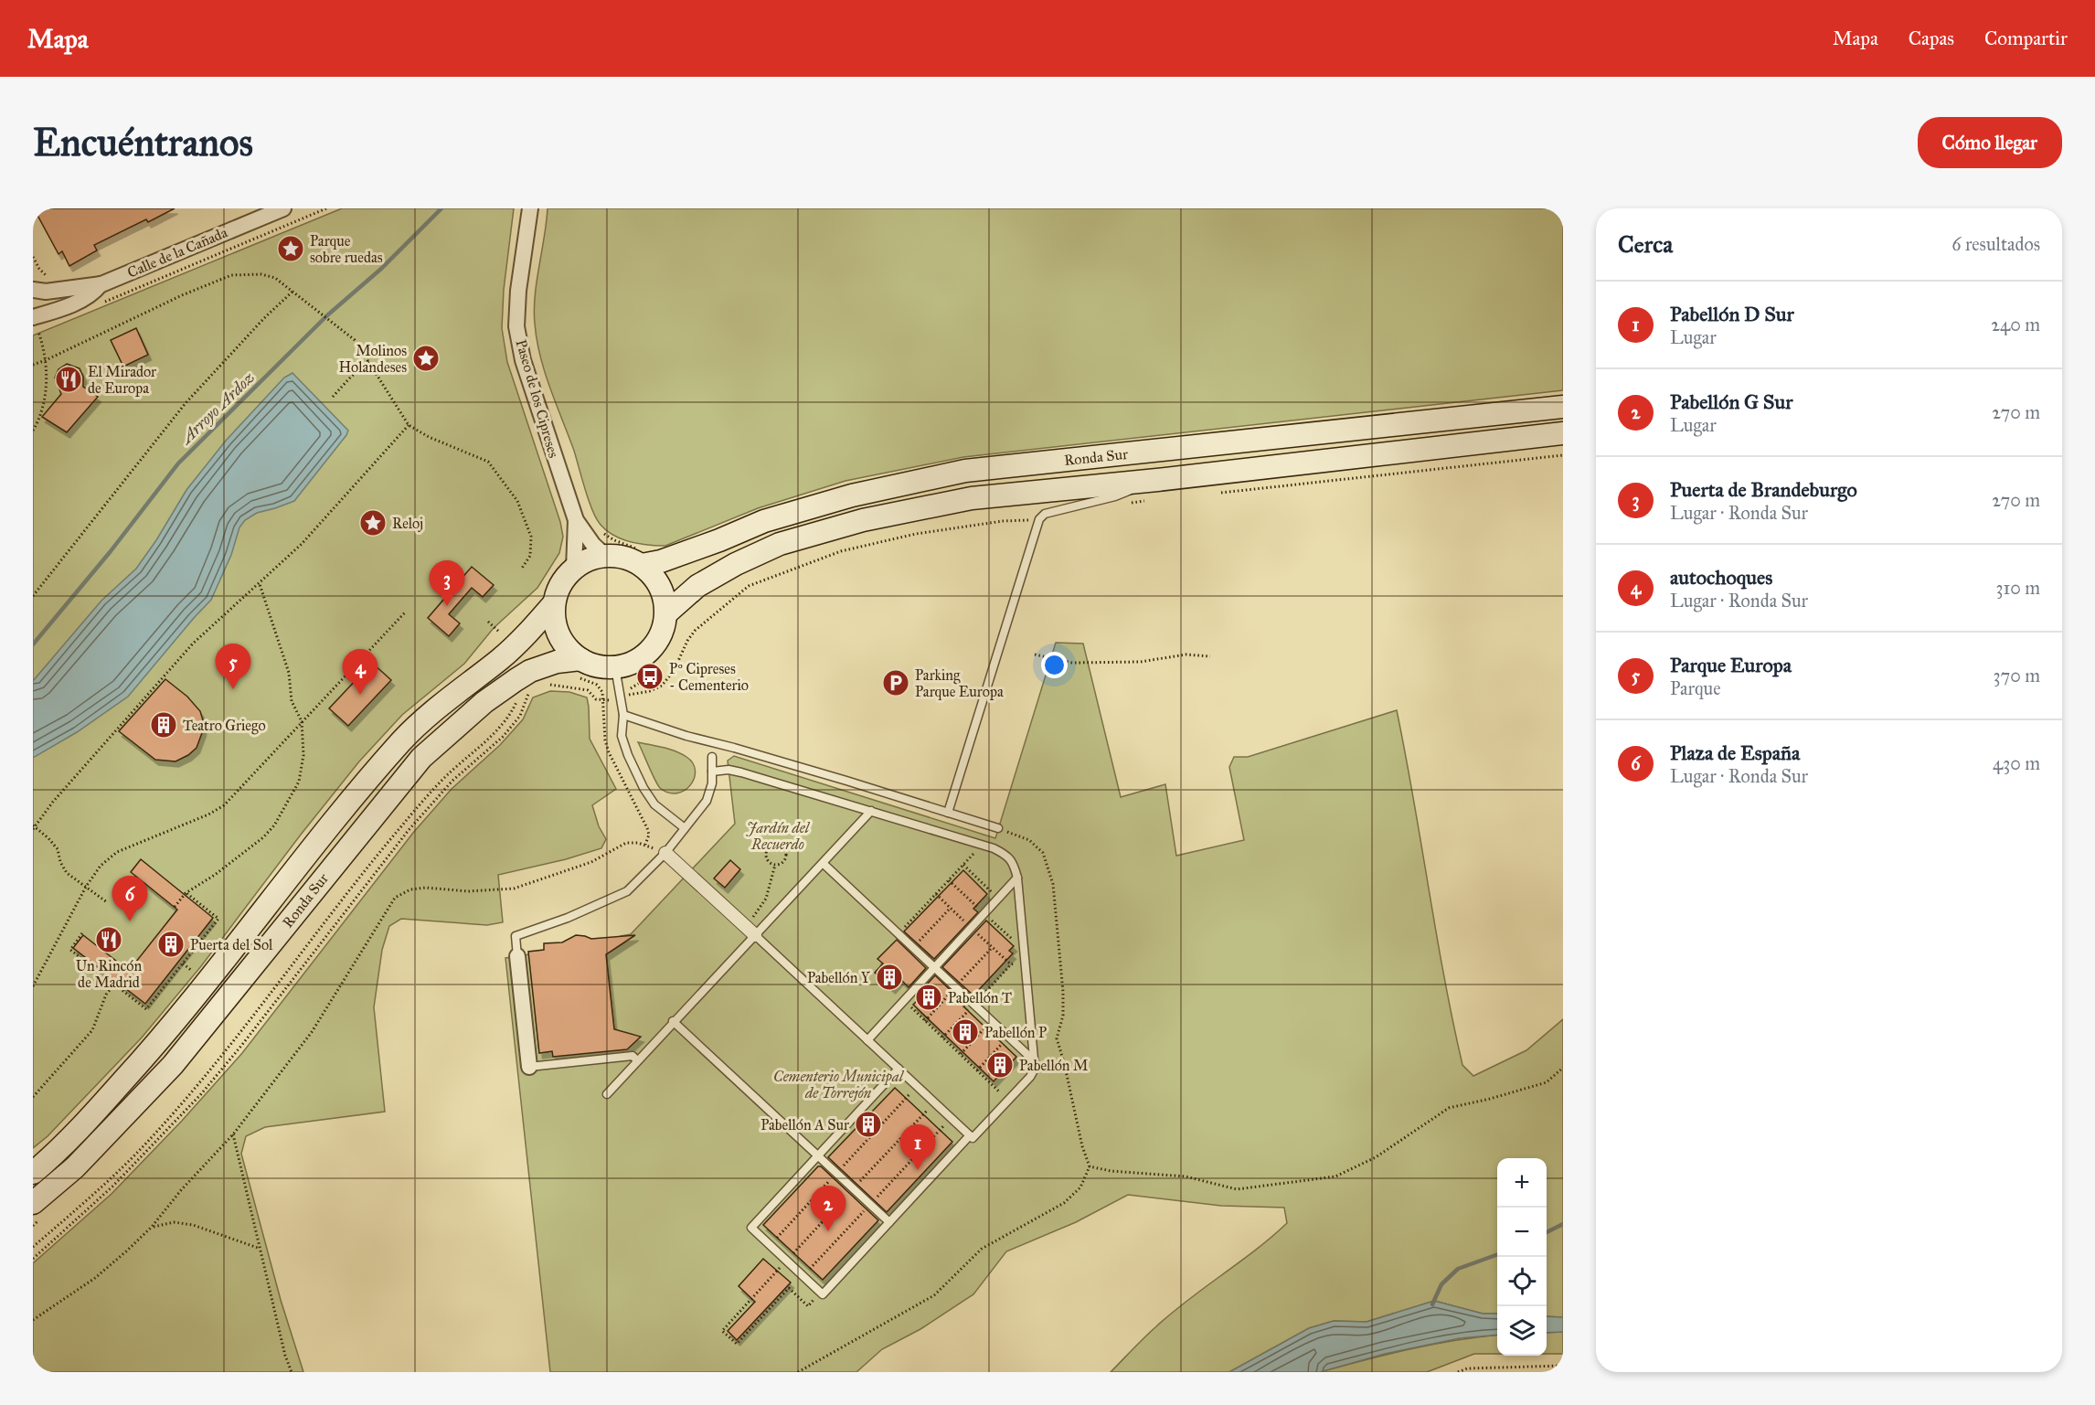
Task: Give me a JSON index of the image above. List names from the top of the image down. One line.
{"streets":{"main road":["Ronda Sur"],"street":["Calle de la Cañada","Paseo de los Cipreses"]},"crossings":[["Paseo de los Cipreses","Ronda Sur"]],"water":["Arroyo Ardoz"],"parks":["Jardín del Recuerdo","Cementerio Municipal de Torrejón"],"places":{"place":["Parque sobre ruedas","Molinos Holandeses","Reloj"],"restaurant":["El Mirador de Europa","Un Rincón de Madrid"],"bus stop":["Pº Cipreses - Cementerio"],"parking":["Parking Parque Europa"],"building":["Teatro Griego","Puerta del Sol","Pabellón Y","Pabellón T","Pabellón P","Pabellón M","Pabellón A Sur"]},"page":{"header":"Mapa","nav":["Mapa","Capas","Compartir"],"buttons":"Cómo llegar","title":"Encuéntranos","heading":["Cerca","6 resultados"],"list":[{"mark":"1","name":"Pabellón D Sur","note":"Lugar","value":"240 m"},{"mark":"2","name":"Pabellón G Sur","note":"Lugar","value":"270 m"},{"mark":"3","name":"Puerta de Brandeburgo","note":"Lugar · Ronda Sur","value":"270 m"},{"mark":"4","name":"autochoques","note":"Lugar · Ronda Sur","value":"310 m"},{"mark":"5","name":"Parque Europa","note":"Parque","value":"370 m"},{"mark":"6","name":"Plaza de España","note":"Lugar · Ronda Sur","value":"430 m"}],"pins":["3","5","4","6","1","2"],"map_buttons":["+","−"]}}
